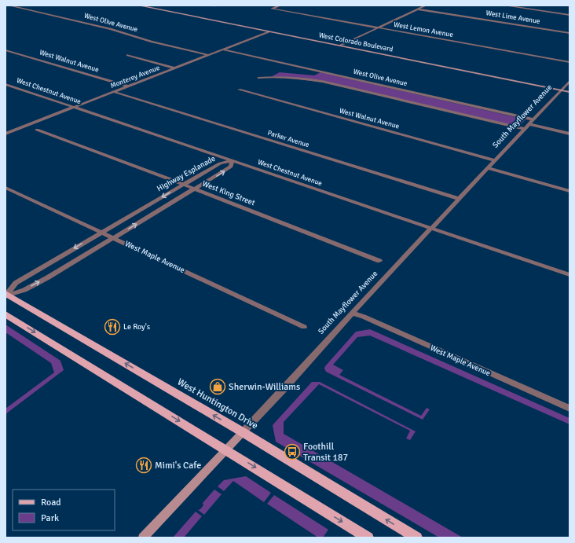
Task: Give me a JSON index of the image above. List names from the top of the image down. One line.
{"streets":{"main road":["West Huntington Drive"],"street":["West Lime Avenue","West Olive Avenue","West Lemon Avenue","West Colorado Boulevard","West Walnut Avenue","Monterey Avenue","West Chestnut Avenue","South Mayflower Avenue","Parker Avenue","Highway Esplanade","West King Street","West Maple Avenue"]},"crossings":[["West Olive Avenue","Monterey Avenue"],["West Olive Avenue","South Mayflower Avenue"],["West Colorado Boulevard","Monterey Avenue"],["West Colorado Boulevard","South Mayflower Avenue"],["West Walnut Avenue","Monterey Avenue"],["West Walnut Avenue","South Mayflower Avenue"],["Monterey Avenue","West Chestnut Avenue"],["Monterey Avenue","Parker Avenue"],["West Chestnut Avenue","South Mayflower Avenue"],["West Chestnut Avenue","Highway Esplanade"],["South Mayflower Avenue","Parker Avenue"],["South Mayflower Avenue","West Maple Avenue"],["South Mayflower Avenue","West Huntington Drive"],["Highway Esplanade","West King Street"],["Highway Esplanade","West Maple Avenue"],["Highway Esplanade","West Huntington Drive"]],"places":{"restaurant":["Le Roy's","Mimi's Cafe"],"shop":["Sherwin-Williams"],"bus stop":["Foothill Transit 187"]},"legend":["Road","Park"]}
